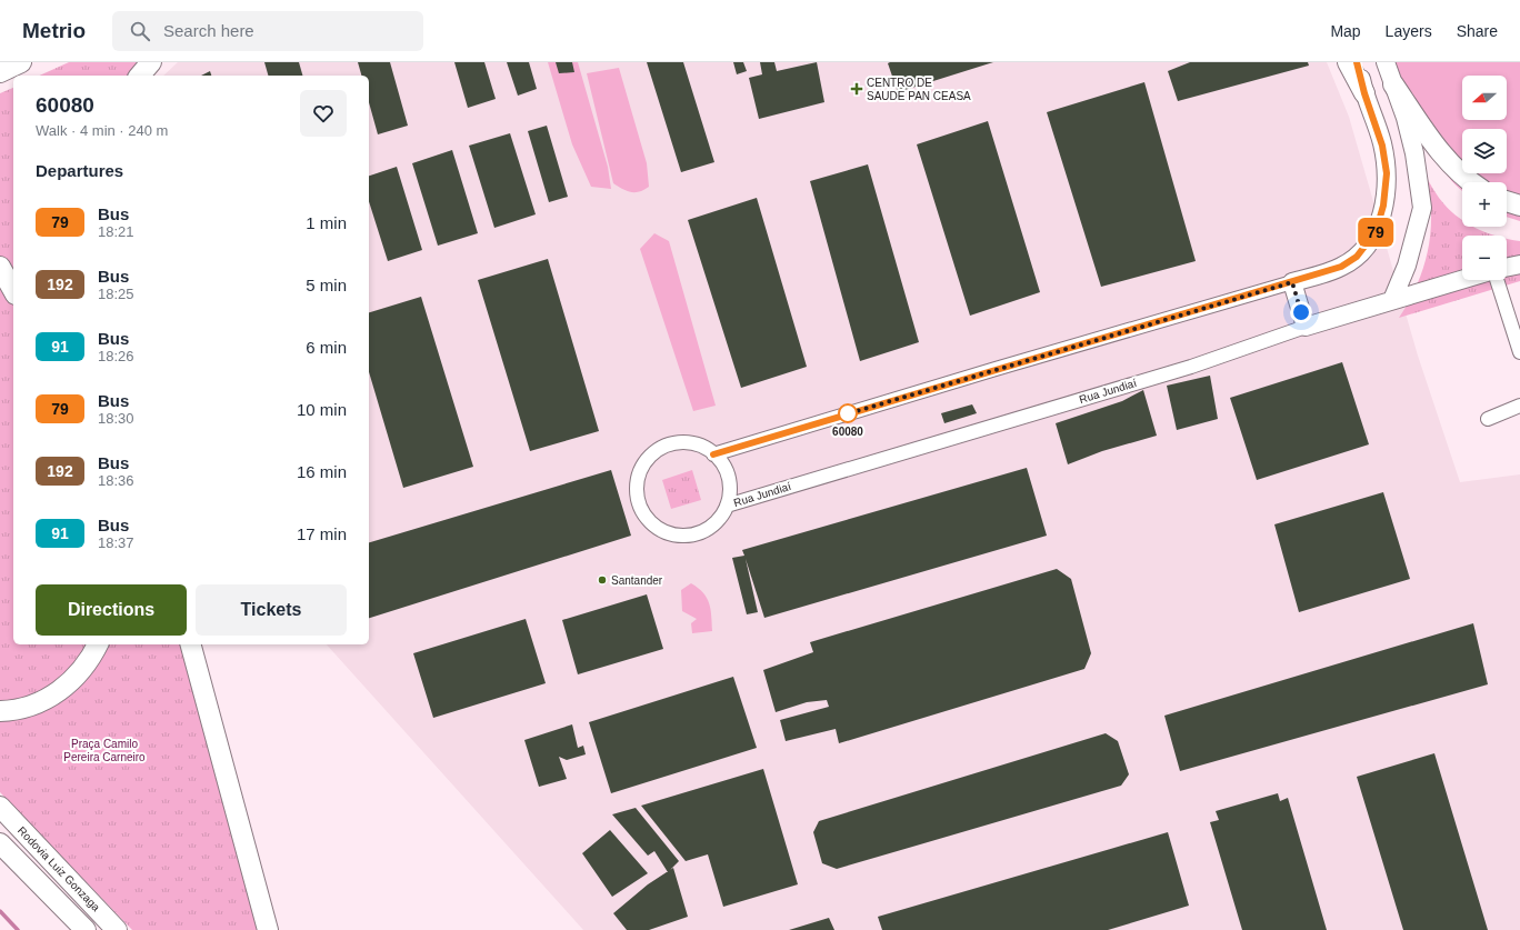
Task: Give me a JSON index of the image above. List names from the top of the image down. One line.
{"streets":{"highway":["Rodovia Luiz Gonzaga"],"main road":["Rua Jundiaí"]},"parks":["Praça Camilo Pereira Carneiro"],"places":{"health":["CENTRO DE SAUDE PAN CEASA"],"other":["60080","Santander"]},"lines":["bus line 79"],"north":"left","page":{"header":"Metrio","search":"Search here","nav":["Map","Layers","Share"],"on_map":"79","map_buttons":["+","−"],"heading":[["60080","Walk · 4 min · 240 m"],"Departures"],"list":[{"mark":"79","name":"Bus","note":"18:21","value":"1 min"},{"mark":"192","name":"Bus","note":"18:25","value":"5 min"},{"mark":"91","name":"Bus","note":"18:26","value":"6 min"},{"mark":"79","name":"Bus","note":"18:30","value":"10 min"},{"mark":"192","name":"Bus","note":"18:36","value":"16 min"},{"mark":"91","name":"Bus","note":"18:37","value":"17 min"}],"buttons":["Directions","Tickets"]}}
